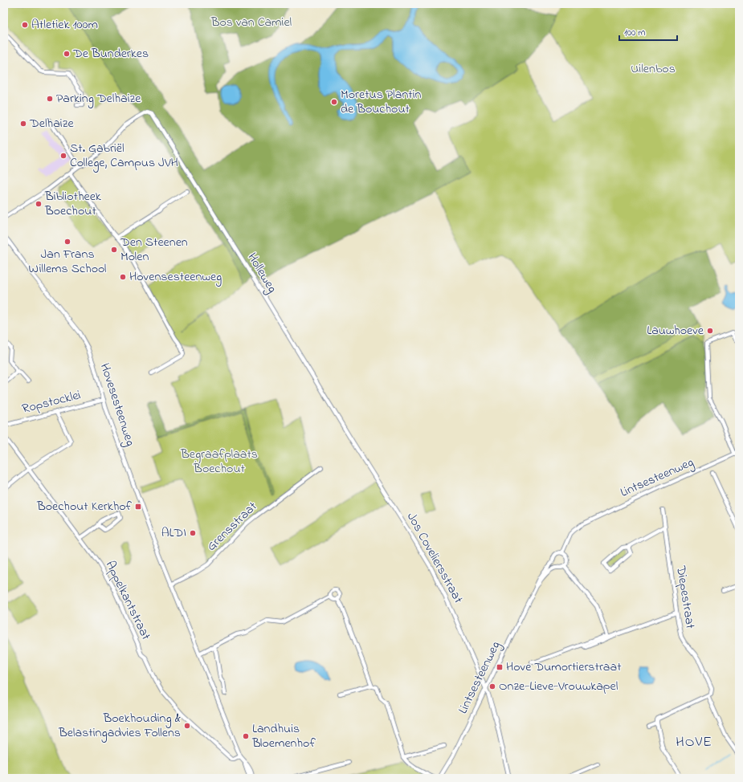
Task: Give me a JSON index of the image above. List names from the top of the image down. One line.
{"streets":{"street":["Holleweg","Ropstocklei","Hovesesteenweg","Lintsesteenweg","Grensstraat","Jos Coveliersstraat","Diepestraat","Appelkantstraat"]},"crossings":[["Holleweg","Jos Coveliersstraat"],["Ropstocklei","Hovesesteenweg"],["Hovesesteenweg","Grensstraat"],["Hovesesteenweg","Appelkantstraat"],["Lintsesteenweg","Jos Coveliersstraat"]],"districts":["HOVE"],"parks":["Bos van Camiel","Uilenbos","Begraafplaats Boechout"],"places":{"other":["Atletiek 100m","De Bunderkes","Parking Delhaize","Moretus Plantin de Bouchout","Delhaize","St. Gabriël College, Campus JVH","Bibliotheek Boechout","Jan Frans Willems School","Den Steenen Molen","Hovensesteenweg","Lauwhoeve","ALDI","Onze-Lieve-Vrouwkapel","Boekhouding & Belastingadvies Follens","Landhuis Bloemenhof"],"transit":["Boechout Kerkhof","Hove Dumortierstraat"]},"scale_bar":"100 m"}
